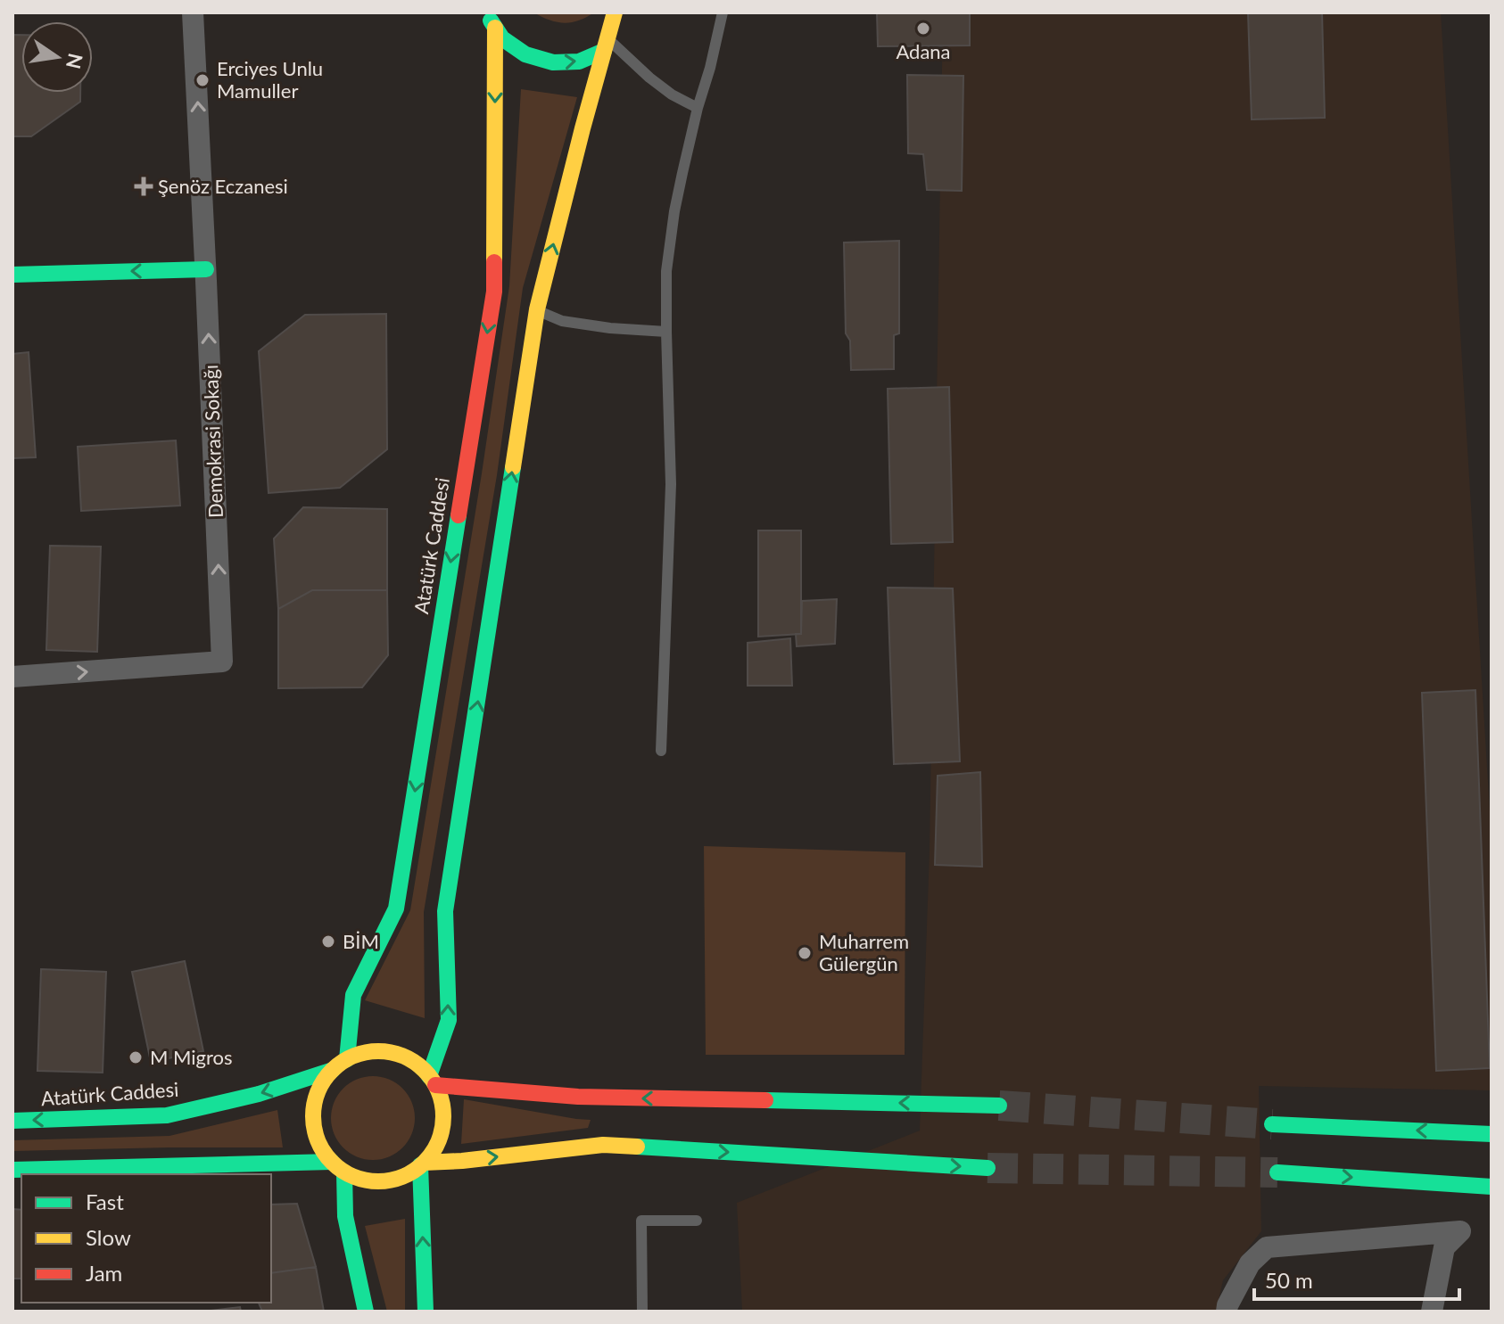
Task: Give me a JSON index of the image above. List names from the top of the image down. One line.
{"streets":{"main road":["Atatürk Caddesi"],"street":["Demokrasi Sokağı"]},"one_way":["Demokrasi Sokağı"],"places":{"other":["Adana","Erciyes Unlu Mamuller","BİM","Muharrem Gülergün","M Migros"],"health":["Şenöz Eczanesi"]},"legend":["Fast","Slow","Jam"],"scale_bar":"50 m","north":"right"}
